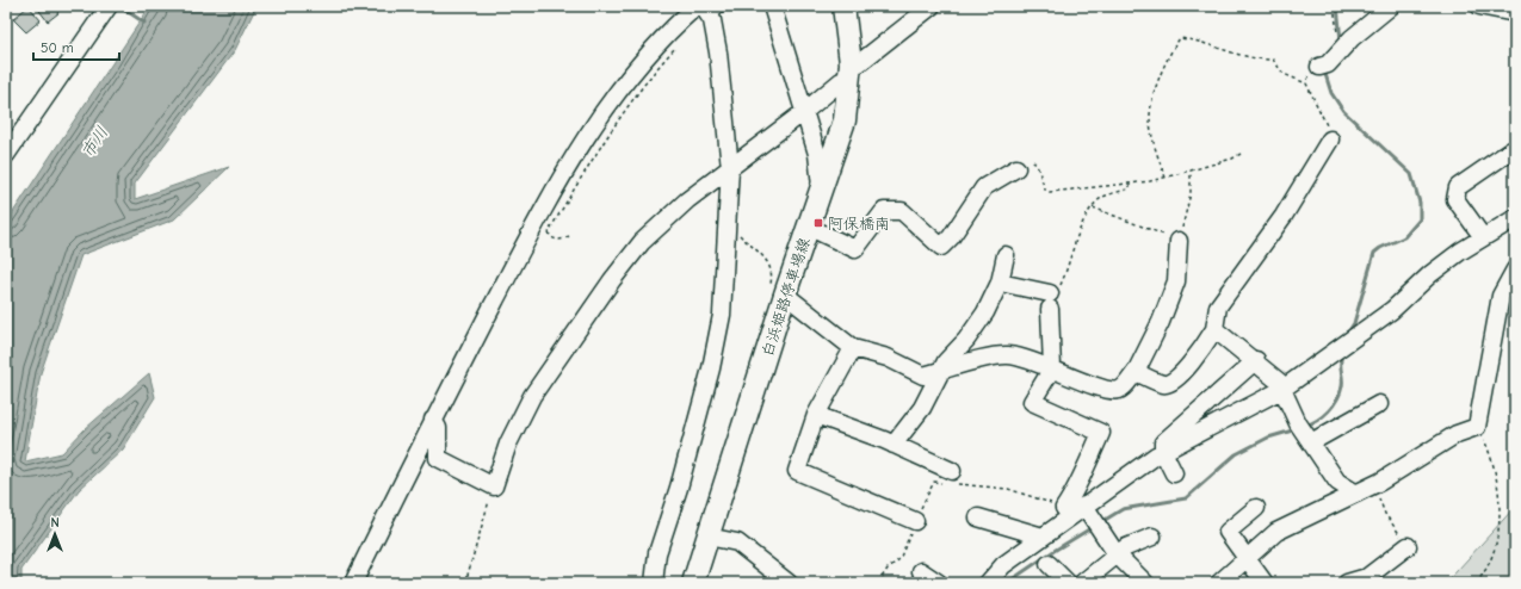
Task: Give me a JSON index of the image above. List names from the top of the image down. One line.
{"streets":{"main road":["白浜姫路停車場線"]},"water":["市川"],"places":{"transit":["阿保橋南"]},"scale_bar":"50 m","north":"top"}
